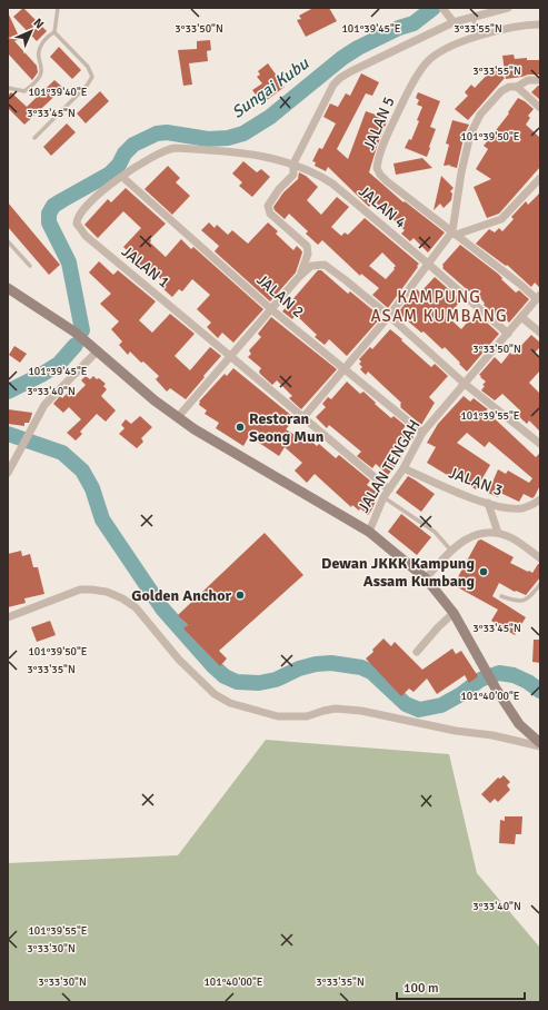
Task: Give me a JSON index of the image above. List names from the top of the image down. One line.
{"streets":{"street":["JALAN 5","JALAN 4","JALAN 1","JALAN 2","JALAN TENGAH","JALAN 3"]},"crossings":[["JALAN 5","JALAN TENGAH"],["JALAN 4","JALAN 1"],["JALAN 4","JALAN TENGAH"],["JALAN 1","JALAN 2"],["JALAN 1","JALAN TENGAH"],["JALAN 2","JALAN TENGAH"],["JALAN TENGAH","JALAN 3"]],"districts":["KAMPUNG ASAM KUMBANG"],"water":["Sungai Kubu"],"places":["Restoran Seong Mun","Dewan JKKK Kampung Assam Kumbang","Golden Anchor"],"scale_bar":"100 m","north":"top right","coordinates":["3°33'50\"N","101°39'45\"E","3°33'55\"N","101°39'40\"E","3°33'45\"N","101°39'50\"E","3°33'40\"N","101°39'55\"E","3°33'35\"N","101°40'00\"E","3°33'30\"N"]}
